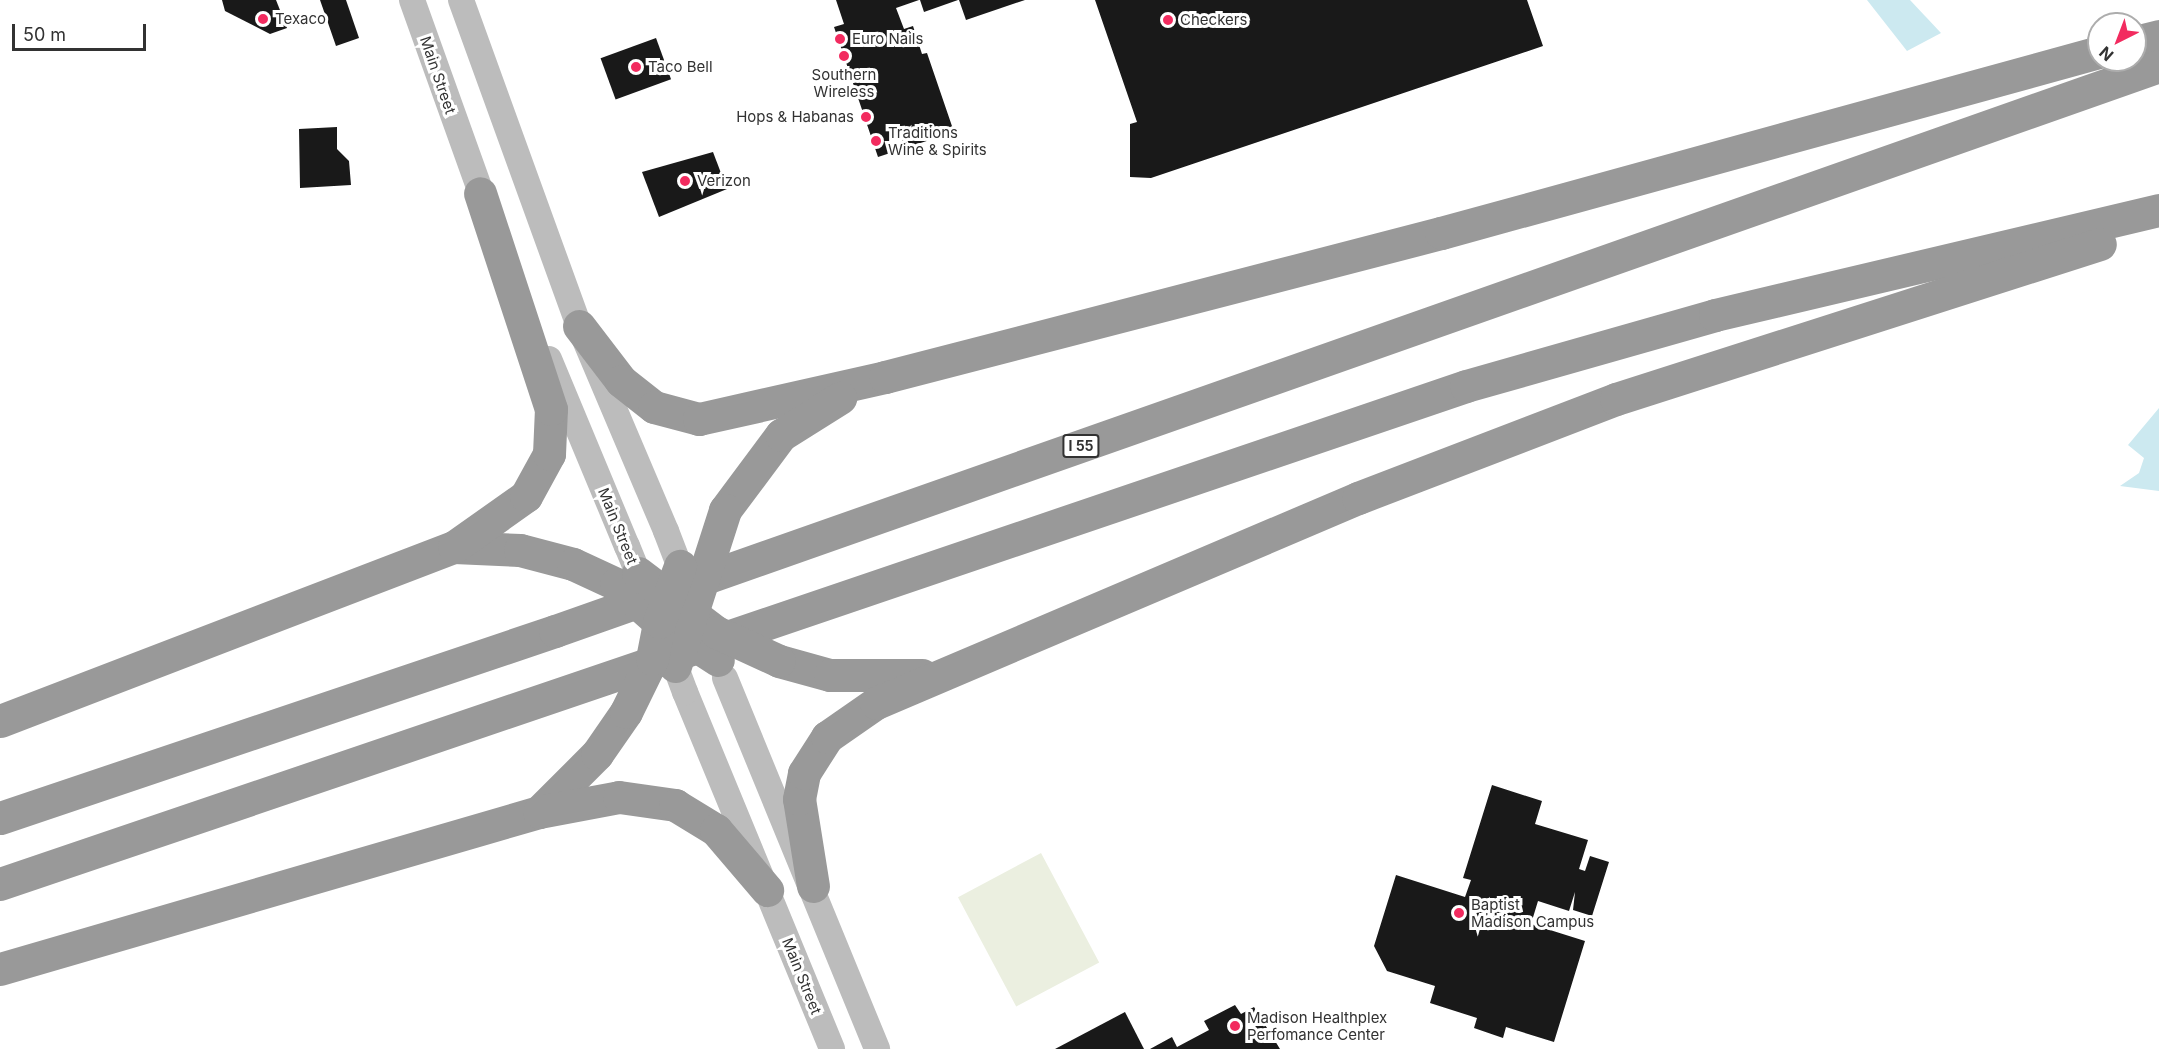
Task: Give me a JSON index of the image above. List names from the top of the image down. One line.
{"streets":{"highway":["I 55"],"main road":["Main Street"]},"places":["Texaco","Checkers","Euro Nails","Southern Wireless","Taco Bell","Hops & Habanas","Traditions Wine & Spirits","Verizon","Baptist Madison Campus","Madison Healthplex Perfomance Center"],"scale_bar":"50 m","north":"bottom left"}
